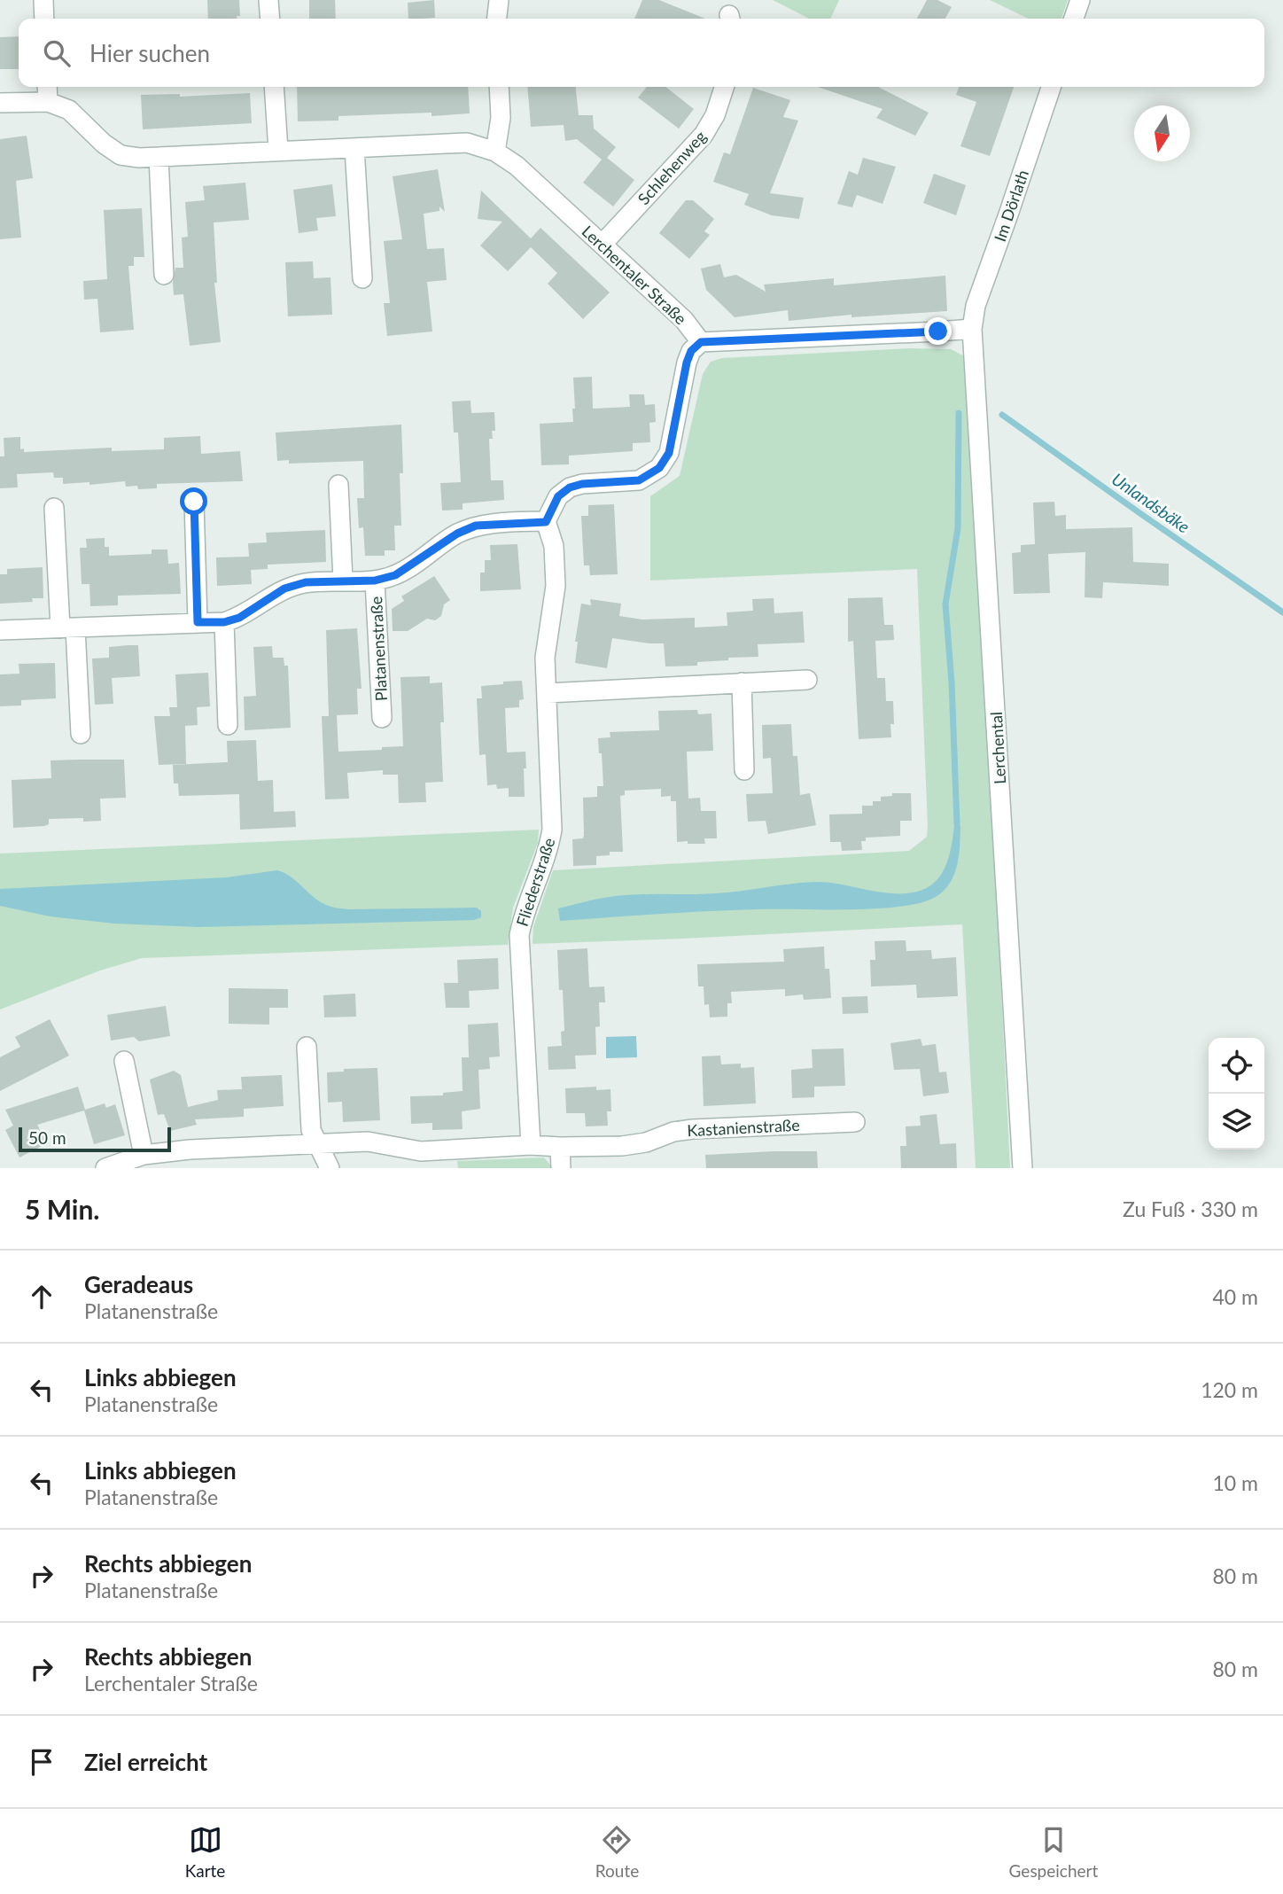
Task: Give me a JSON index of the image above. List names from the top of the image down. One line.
{"streets":{"street":["Schlehenweg","Im Dörlath","Lerchentaler Straße","Platanenstraße","Lerchental","Fliederstraße","Kastanienstraße"]},"crossings":[["Schlehenweg","Lerchentaler Straße"],["Im Dörlath","Lerchental"],["Platanenstraße","Fliederstraße"],["Fliederstraße","Kastanienstraße"]],"water":["Unlandsbäke"],"scale_bar":"50 m","north":"bottom","page":{"search":"Hier suchen","scale":"50 m","heading":["5 Min.","Zu Fuß · 330 m"],"list":[["Geradeaus","Platanenstraße","40 m"],["Links abbiegen","Platanenstraße","120 m"],["Links abbiegen","Platanenstraße","10 m"],["Rechts abbiegen","Platanenstraße","80 m"],["Rechts abbiegen","Lerchentaler Straße","80 m"],"Ziel erreicht"],"nav":["Karte","Route","Gespeichert"]}}
